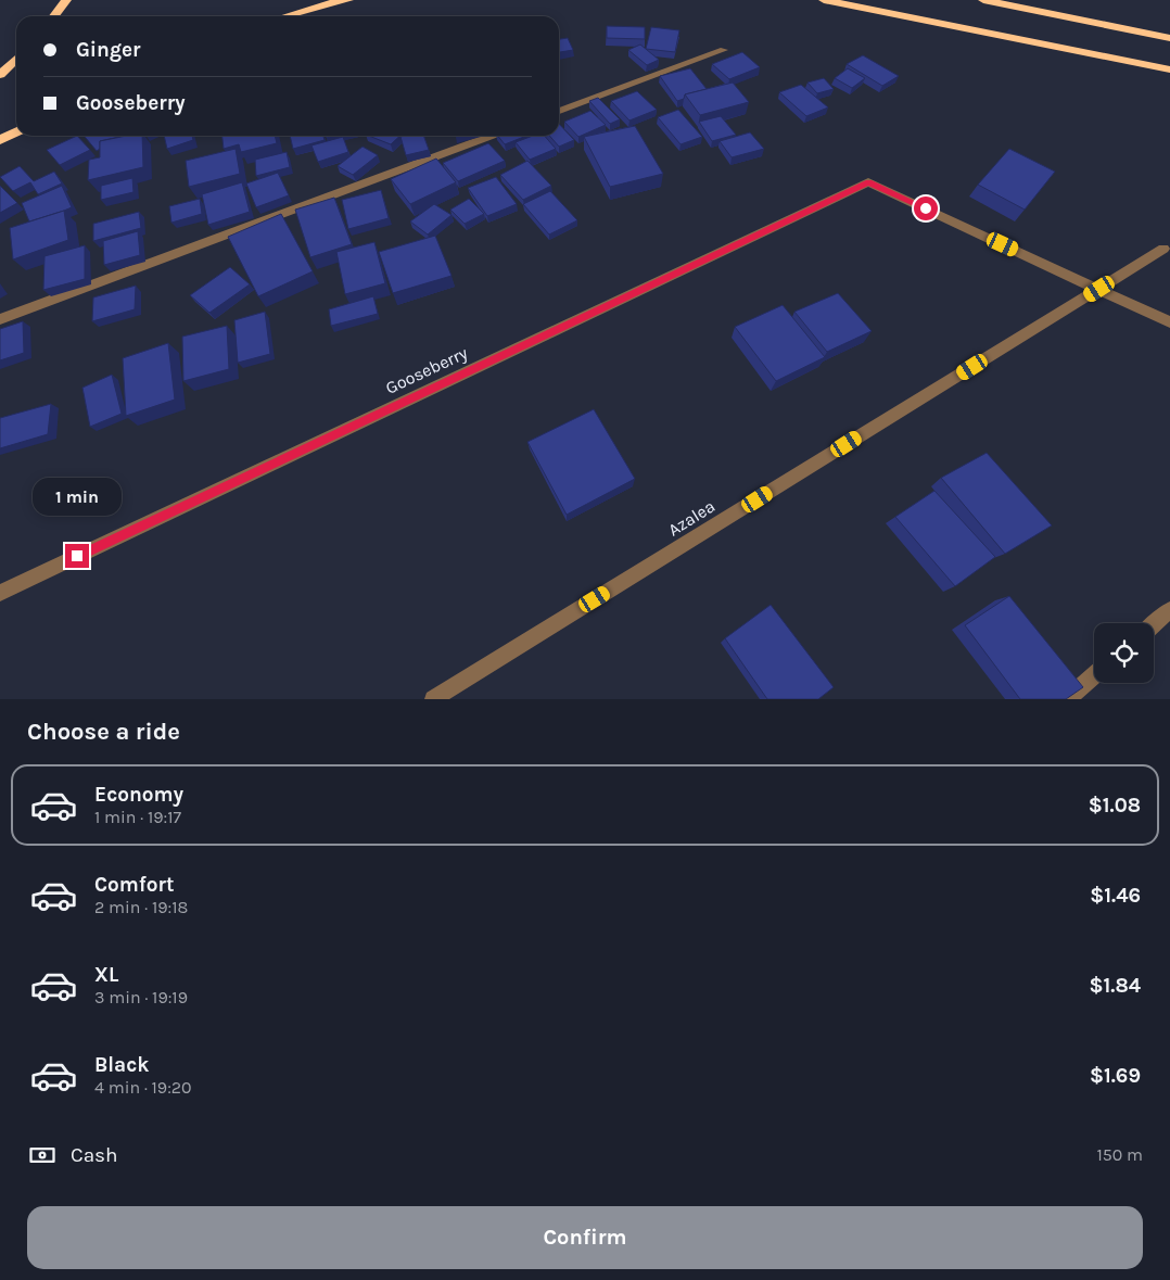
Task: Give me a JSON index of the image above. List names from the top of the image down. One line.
{"streets":{"street":["Gooseberry","Azalea"]},"crossings":[["Gooseberry","Azalea"]],"page":{"banner":["Ginger","Gooseberry"],"bubble":"1 min","heading":"Choose a ride","list":[{"name":"Economy","note":"1 min · 19:17","value":"$1.08"},{"name":"Comfort","note":"2 min · 19:18","value":"$1.46"},{"name":"XL","note":"3 min · 19:19","value":"$1.84"},{"name":"Black","note":"4 min · 19:20","value":"$1.69"}],"pay":["Cash","150 m"],"buttons":"Confirm"}}
